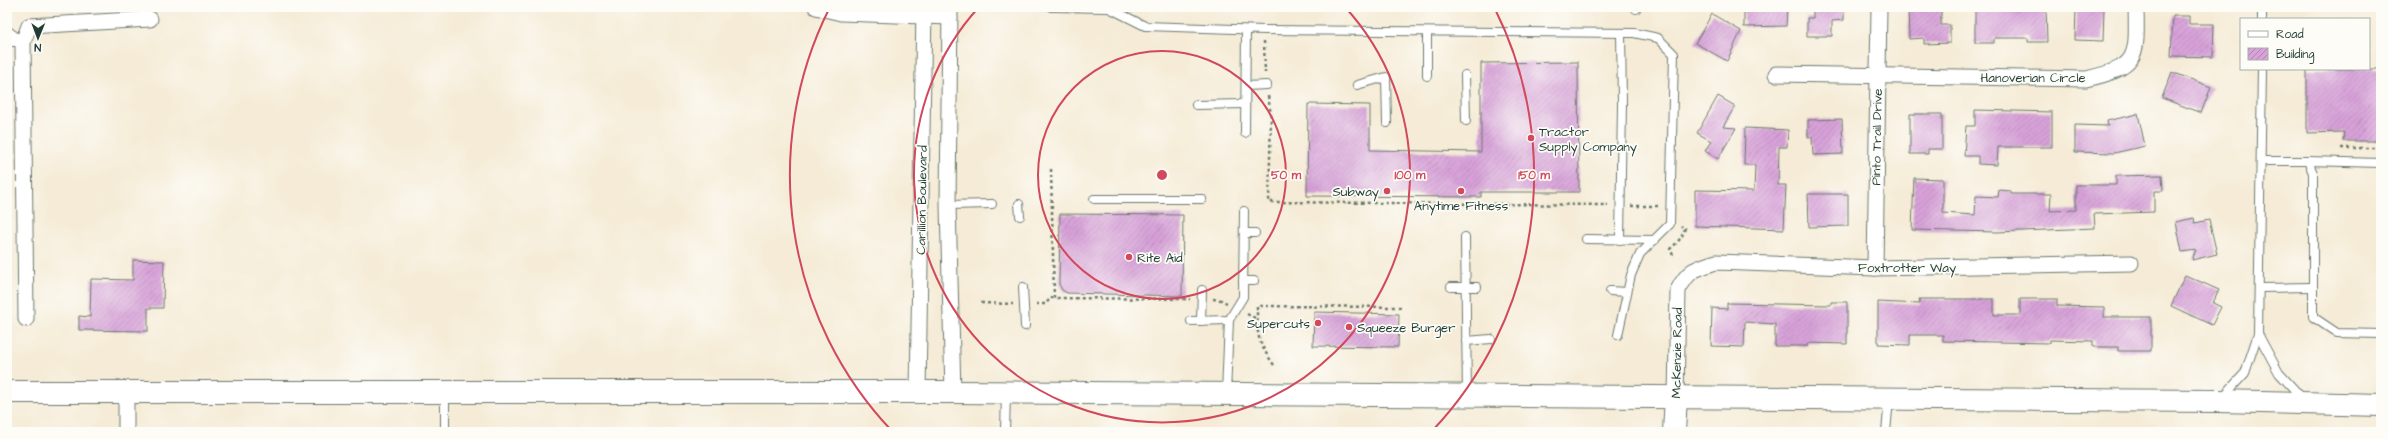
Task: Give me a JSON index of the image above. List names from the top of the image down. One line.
{"streets":{"main road":["McKenzie Road"],"street":["Hanoverian Circle","Pinto Trail Drive","Carillion Boulevard","Foxtrotter Way"]},"crossings":[["Hanoverian Circle","Pinto Trail Drive"],["Pinto Trail Drive","Foxtrotter Way"],["Foxtrotter Way","McKenzie Road"]],"places":["Tractor Supply Company","Subway","Anytime Fitness","Rite Aid","Supercuts","Squeeze Burger"],"legend":["Road","Building"],"north":"bottom","rings":["50 m","100 m","150 m"]}
